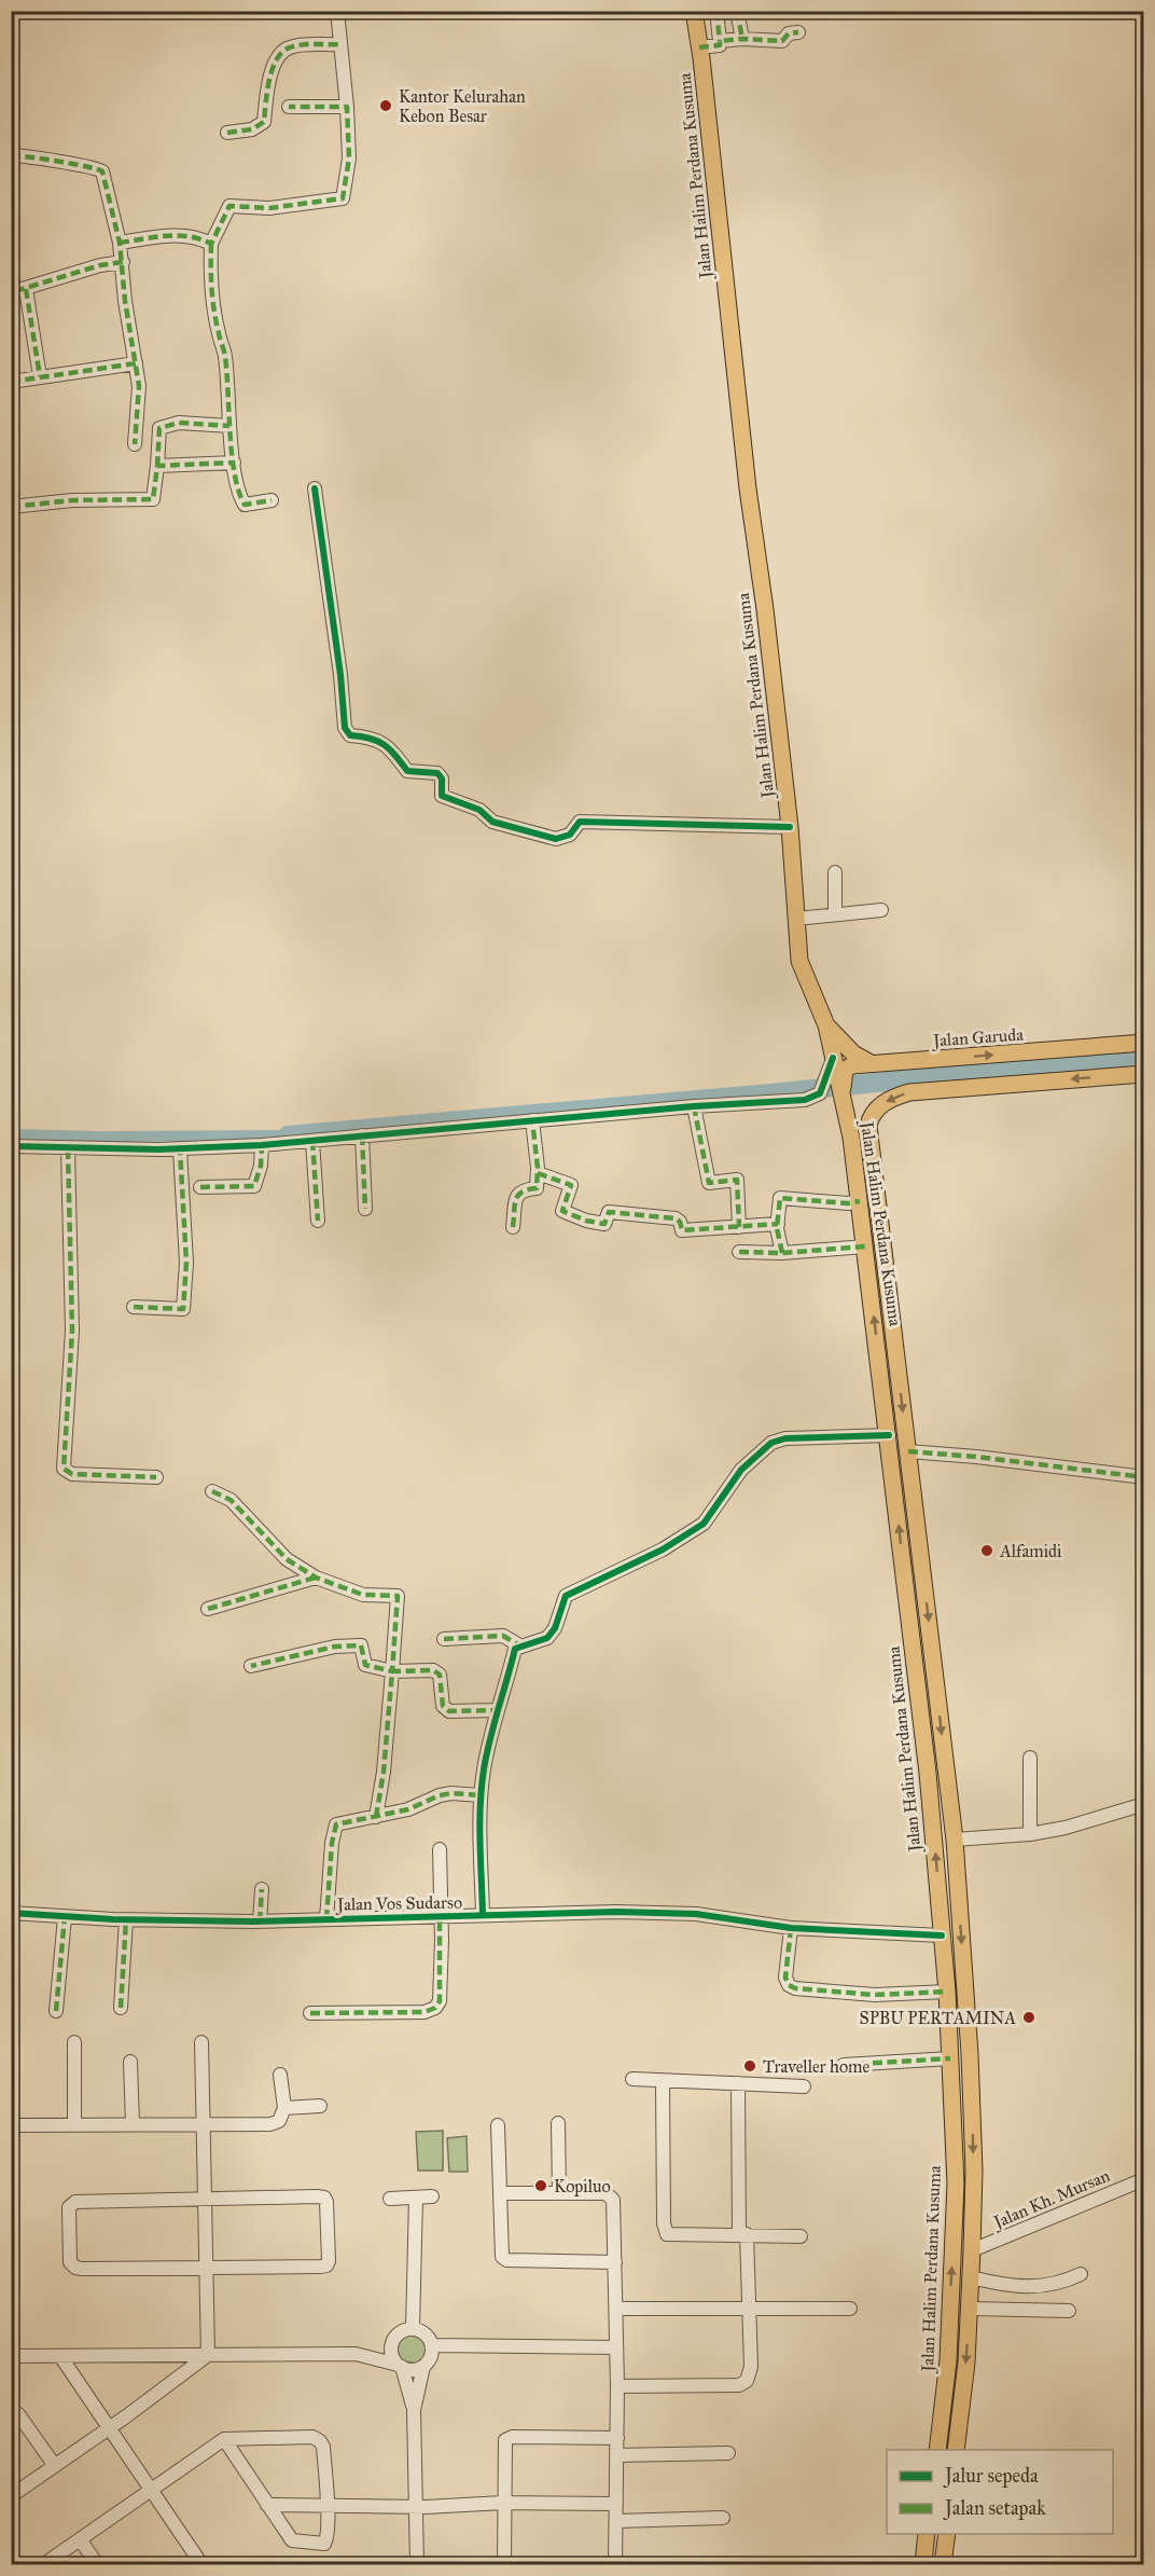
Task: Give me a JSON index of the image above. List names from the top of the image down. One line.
{"streets":{"main road":["Jalan Halim Perdana Kusuma","Jalan Garuda"],"street":["Jalan Vos Sudarso","Jalan Kh. Mursan"]},"crossings":[["Jalan Halim Perdana Kusuma","Jalan Garuda"],["Jalan Halim Perdana Kusuma","Jalan Vos Sudarso"],["Jalan Halim Perdana Kusuma","Jalan Kh. Mursan"]],"one_way":["Jalan Garuda"],"places":["Kantor Kelurahan Kebon Besar","Alfamidi","SPBU PERTAMINA","Traveller home","Kopiluo"],"legend":["Jalur sepeda","Jalan setapak"]}
